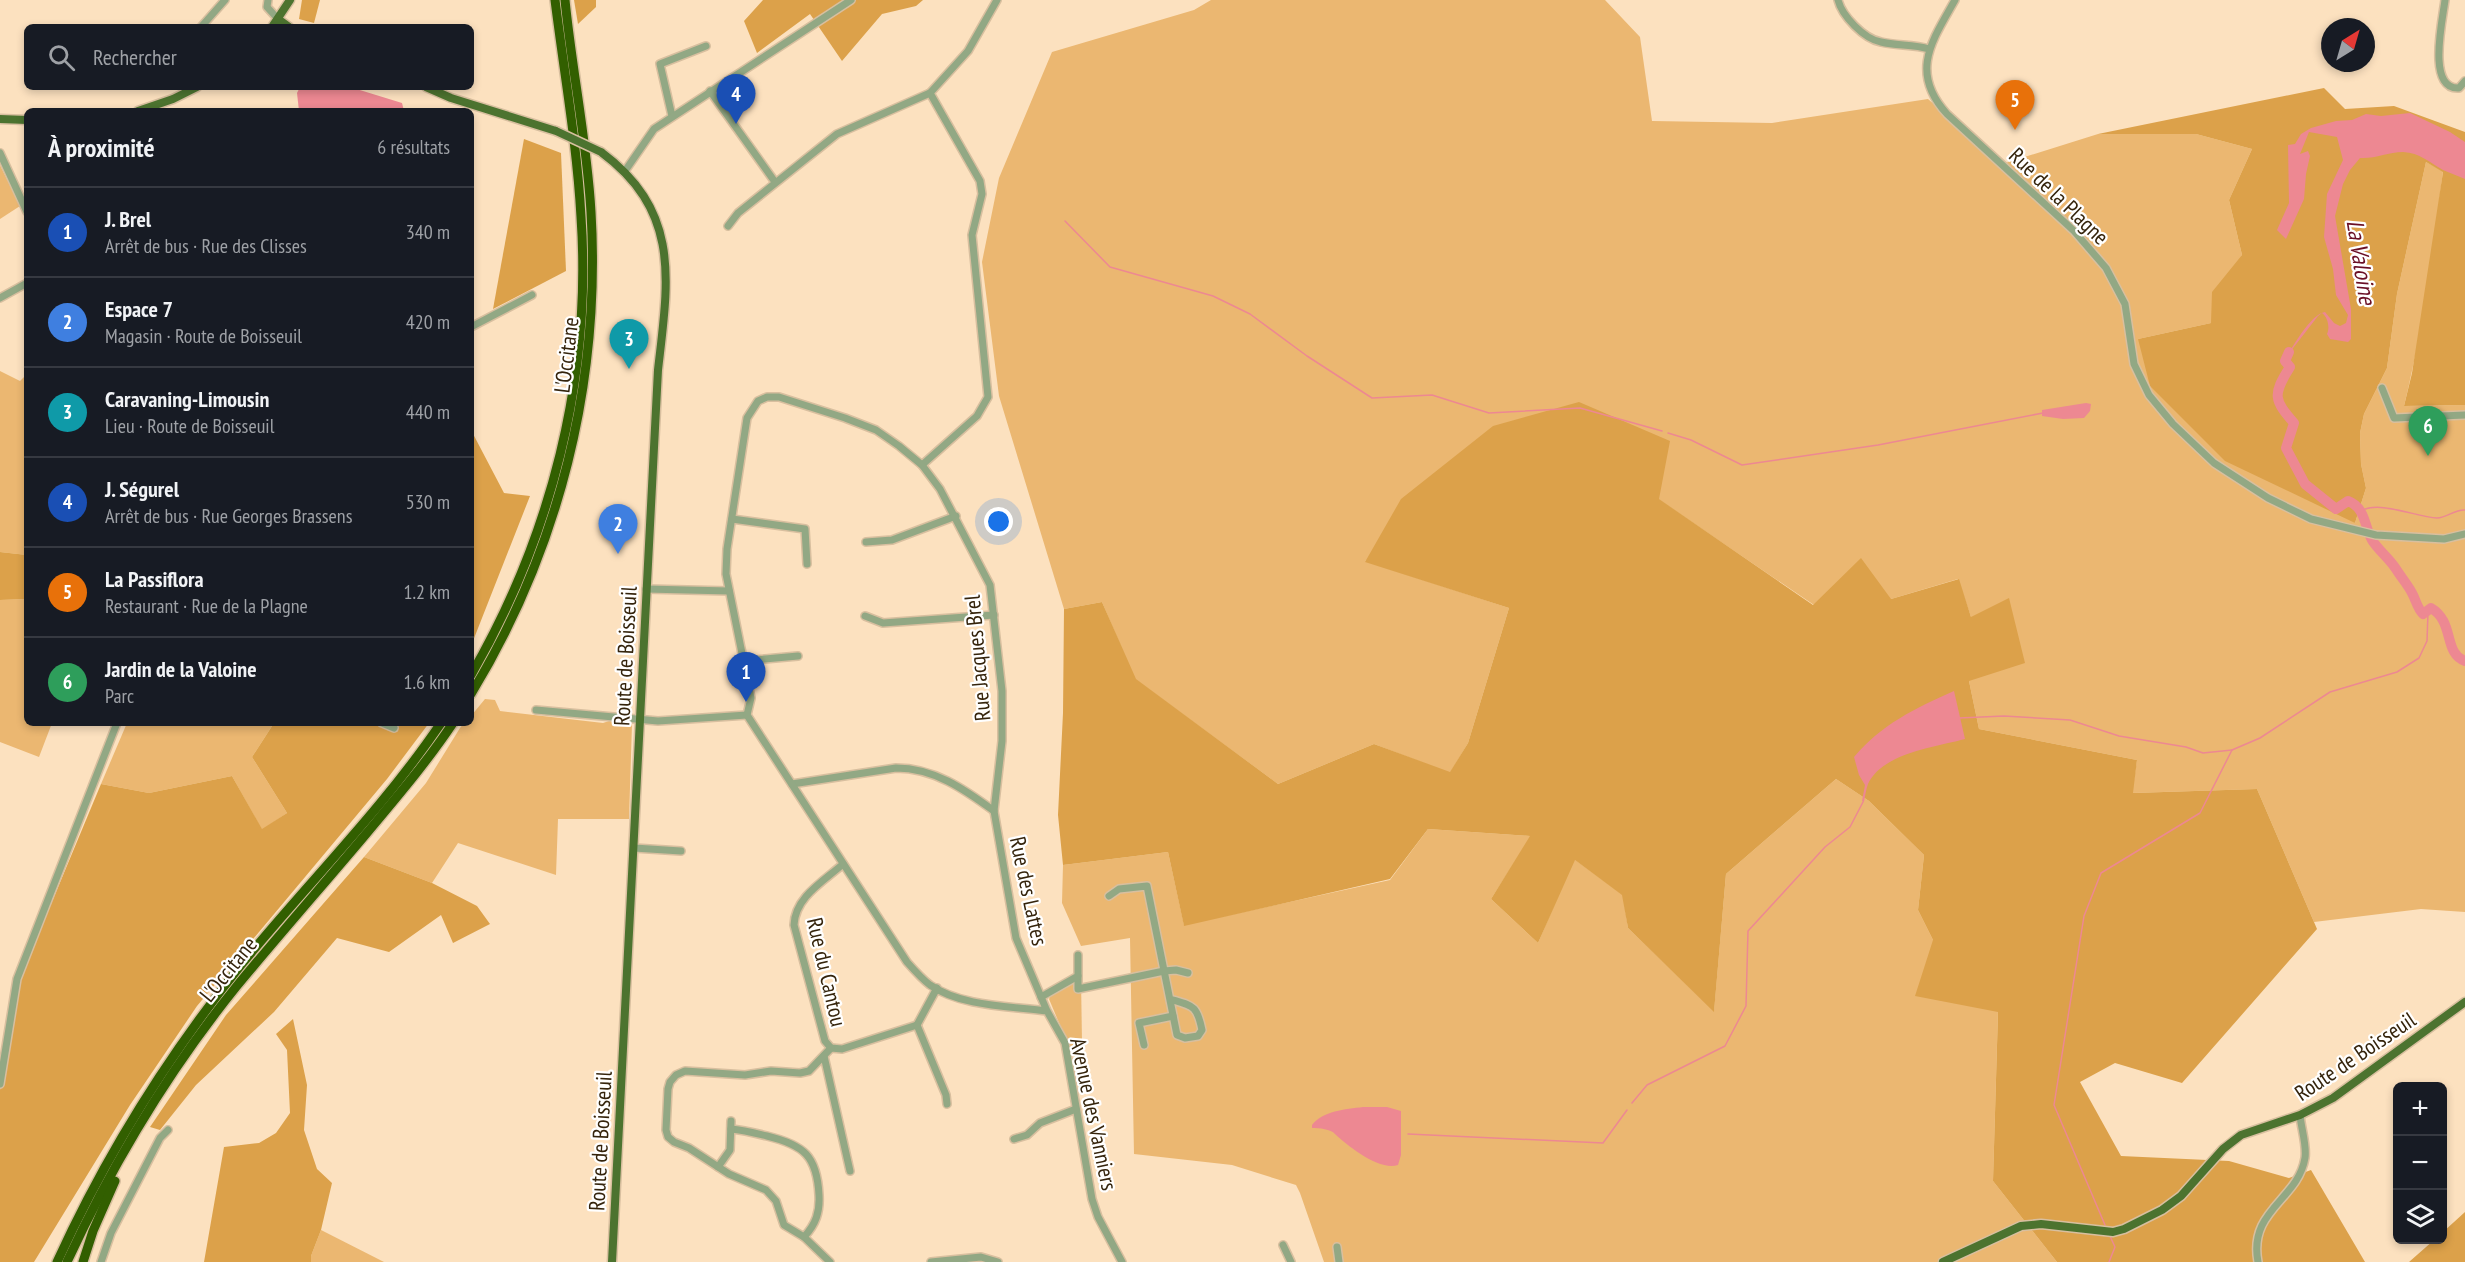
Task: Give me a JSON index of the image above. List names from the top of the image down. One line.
{"streets":{"highway":["L'Occitane"],"main road":["Route de Boisseuil"],"street":["Rue de la Plagne","Rue Jacques Brel","Rue des Lattes","Rue du Cantou","Avenue des Vanniers"]},"crossings":[["Rue Jacques Brel","Rue des Lattes"],["Rue des Lattes","Avenue des Vanniers"]],"water":["La Valoine"],"north":"top right","page":{"search":"Rechercher","pins":["4","5","3","6","2","1"],"heading":["À proximité","6 résultats"],"list":[{"mark":"1","name":"J. Brel","note":"Arrêt de bus · Rue des Clisses","value":"340 m"},{"mark":"2","name":"Espace 7","note":"Magasin · Route de Boisseuil","value":"420 m"},{"mark":"3","name":"Caravaning-Limousin","note":"Lieu · Route de Boisseuil","value":"440 m"},{"mark":"4","name":"J. Ségurel","note":"Arrêt de bus · Rue Georges Brassens","value":"530 m"},{"mark":"5","name":"La Passiflora","note":"Restaurant · Rue de la Plagne","value":"1.2 km"},{"mark":"6","name":"Jardin de la Valoine","note":"Parc","value":"1.6 km"}],"map_buttons":["+","−"]}}
